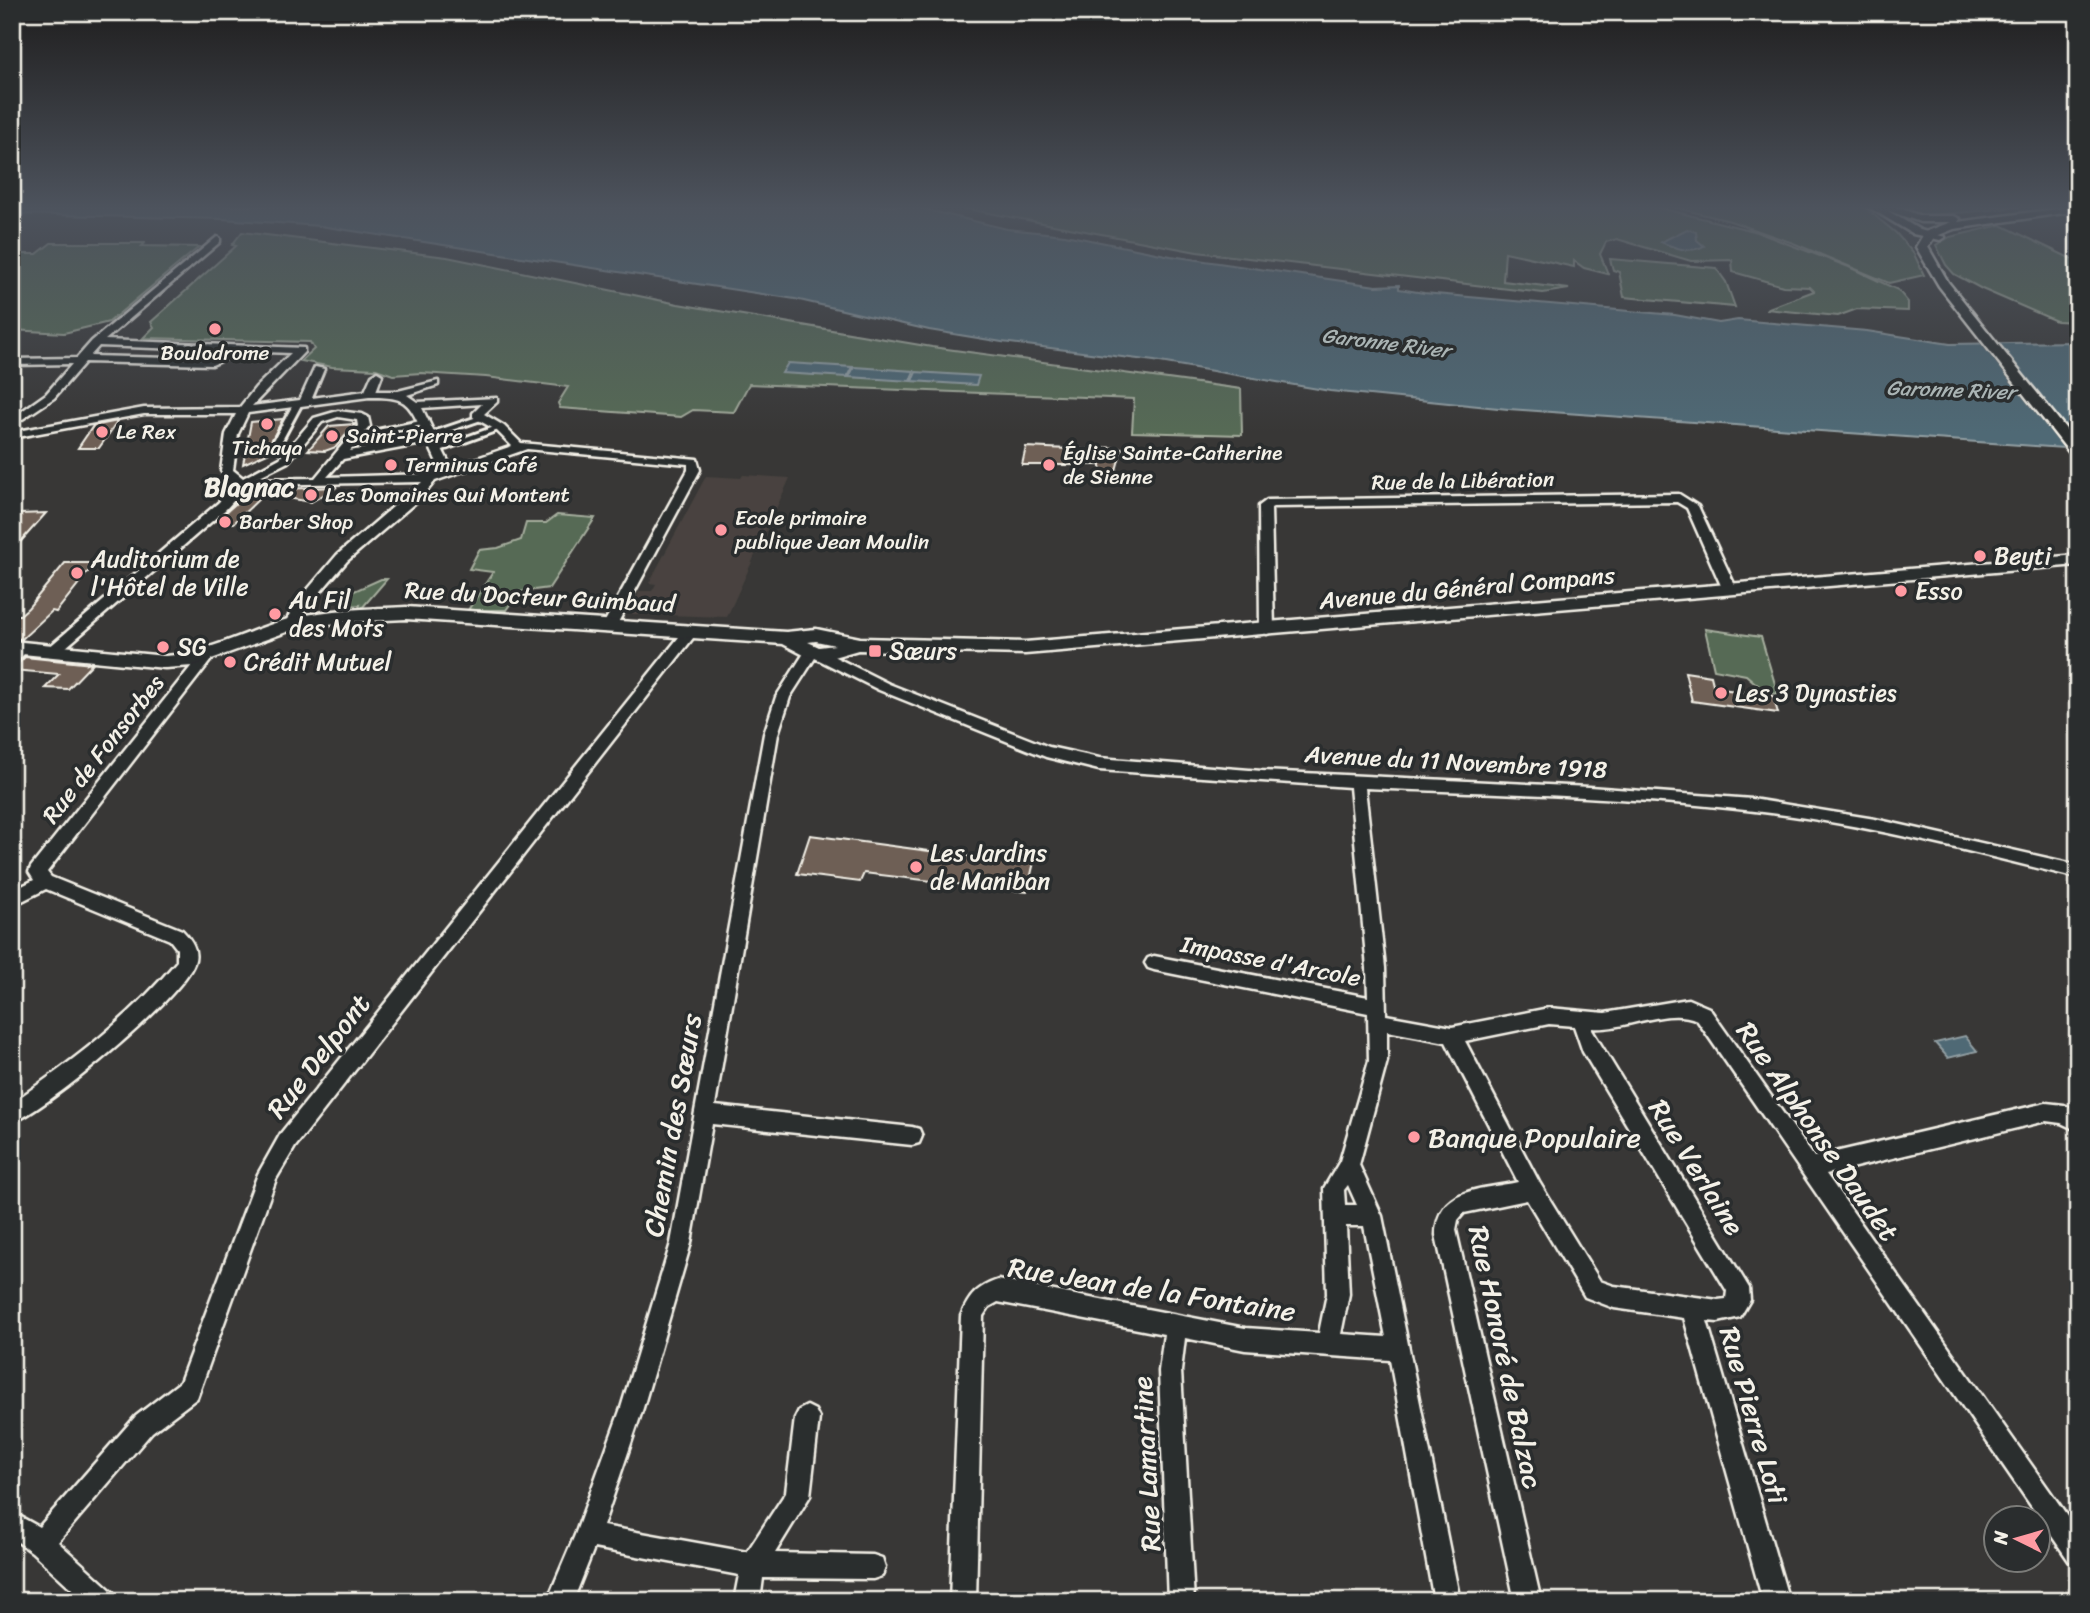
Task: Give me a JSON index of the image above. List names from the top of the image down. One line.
{"streets":{"main road":["Avenue du Général Compans","Rue du Docteur Guimbaud"],"street":["Rue de la Libération","Rue de Fonsorbes","Avenue du 11 Novembre 1918","Impasse d'Arcole","Rue Delpont","Chemin des Sœurs","Rue Alphonse Daudet","Rue Verlaine","Rue Jean de la Fontaine","Rue Honoré de Balzac","Rue Pierre Loti","Rue Lamartine"]},"crossings":[["Rue de la Libération","Avenue du Général Compans"],["Avenue du Général Compans","Rue du Docteur Guimbaud"],["Avenue du Général Compans","Avenue du 11 Novembre 1918"],["Avenue du Général Compans","Chemin des Sœurs"],["Rue du Docteur Guimbaud","Rue de Fonsorbes"],["Rue du Docteur Guimbaud","Avenue du 11 Novembre 1918"],["Rue du Docteur Guimbaud","Rue Delpont"],["Rue du Docteur Guimbaud","Chemin des Sœurs"],["Avenue du 11 Novembre 1918","Chemin des Sœurs"],["Impasse d'Arcole","Rue Alphonse Daudet"],["Rue Alphonse Daudet","Rue Verlaine"],["Rue Alphonse Daudet","Rue Pierre Loti"],["Rue Verlaine","Rue Pierre Loti"],["Rue Jean de la Fontaine","Rue Lamartine"],["Rue Honoré de Balzac","Rue Pierre Loti"]],"districts":["Blagnac"],"water":["Garonne River"],"places":{"other":["Boulodrome","Tichaya","Le Rex","Saint-Pierre","Terminus Café","Église Sainte-Catherine de Sienne","Les Domaines Qui Montent","Barber Shop","Ecole primaire publique Jean Moulin","Beyti","Auditorium de l'Hôtel de Ville","Esso","Au Fil des Mots","SG","Crédit Mutuel","Les 3 Dynasties","Les Jardins de Maniban","Banque Populaire"],"transit":["Sœurs"]},"north":"left"}
